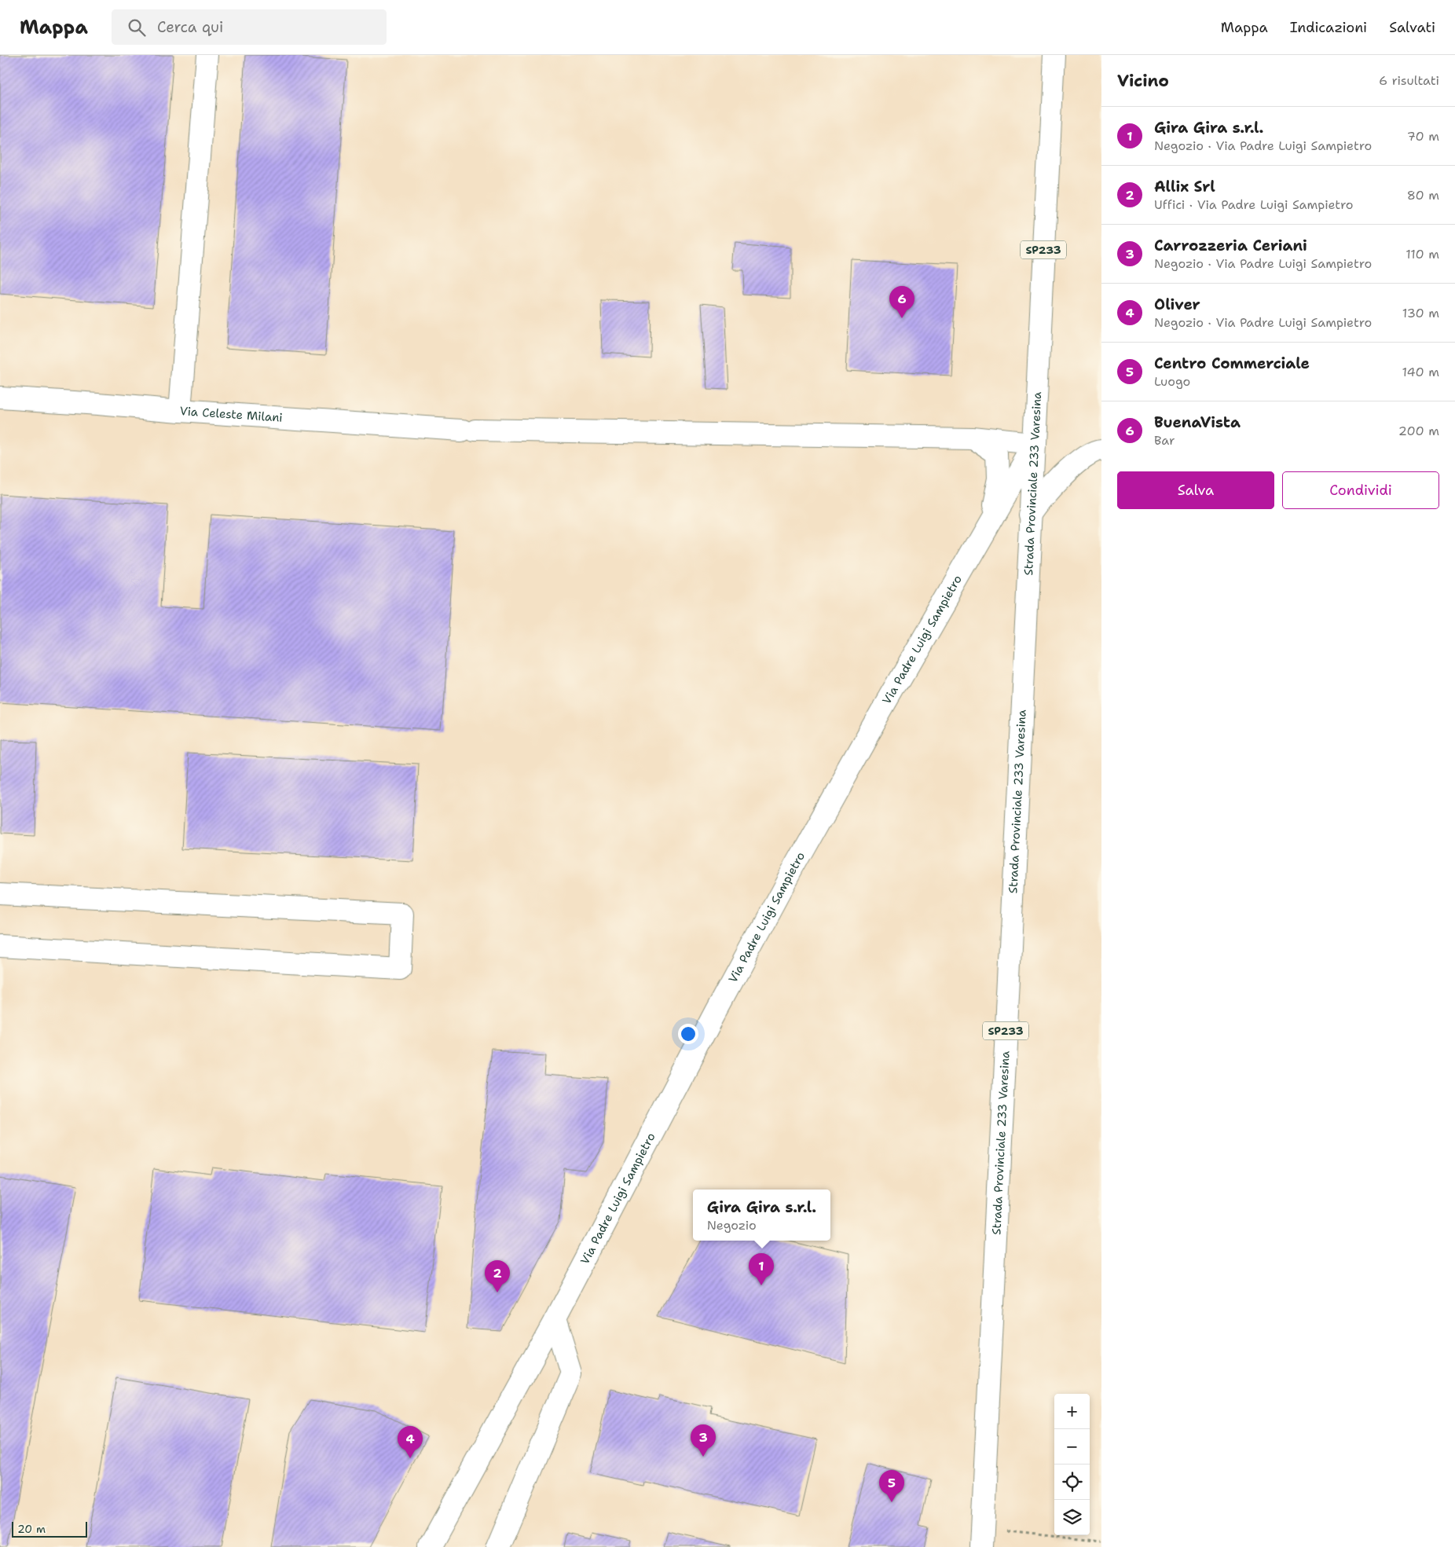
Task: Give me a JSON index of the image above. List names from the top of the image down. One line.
{"streets":{"street":["SP233","Via Celeste Milani","Strada Provinciale 233 Varesina","Via Padre Luigi Sampietro"]},"crossings":[["Via Celeste Milani","Strada Provinciale 233 Varesina"],["Via Celeste Milani","Via Padre Luigi Sampietro"],["Strada Provinciale 233 Varesina","Via Padre Luigi Sampietro"]],"scale_bar":"20 m","page":{"header":"Mappa","search":"Cerca qui","nav":["Mappa","Indicazioni","Salvati"],"heading":["Vicino","6 risultati"],"list":[{"mark":"1","name":"Gira Gira s.r.l.","note":"Negozio · Via Padre Luigi Sampietro","value":"70 m"},{"mark":"2","name":"Allix Srl","note":"Uffici · Via Padre Luigi Sampietro","value":"80 m"},{"mark":"3","name":"Carrozzeria Ceriani","note":"Negozio · Via Padre Luigi Sampietro","value":"110 m"},{"mark":"4","name":"Oliver","note":"Negozio · Via Padre Luigi Sampietro","value":"130 m"},{"mark":"5","name":"Centro Commerciale","note":"Luogo","value":"140 m"},{"mark":"6","name":"BuenaVista","note":"Bar","value":"200 m"}],"pins":["6","1","2","3","4","5"],"buttons":["Salva","Condividi"],"popup":["Gira Gira s.r.l.","Negozio"],"map_buttons":["+","−"],"scale":"20 m"}}
